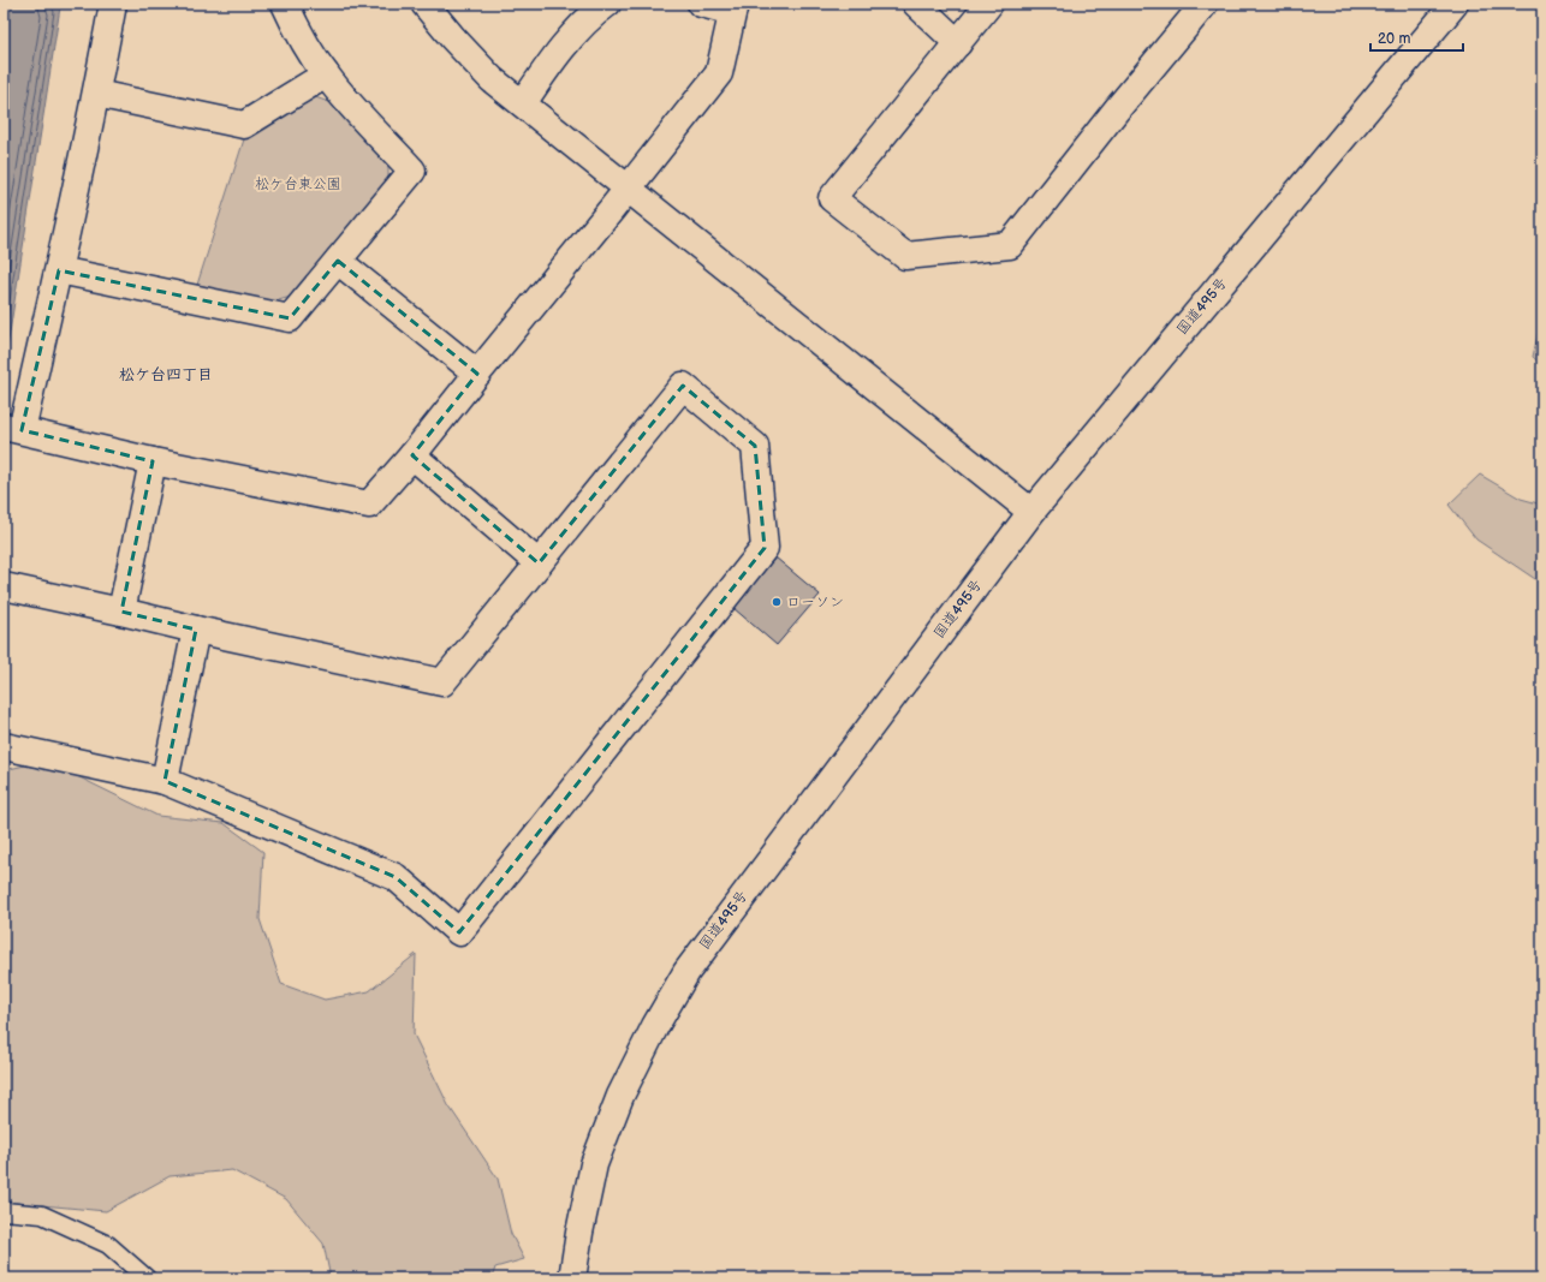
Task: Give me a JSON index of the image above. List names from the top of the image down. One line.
{"streets":{"main road":["国道495号"]},"districts":["松ケ台四丁目"],"parks":["松ケ台東公園"],"places":["ローソン"],"scale_bar":"20 m"}
